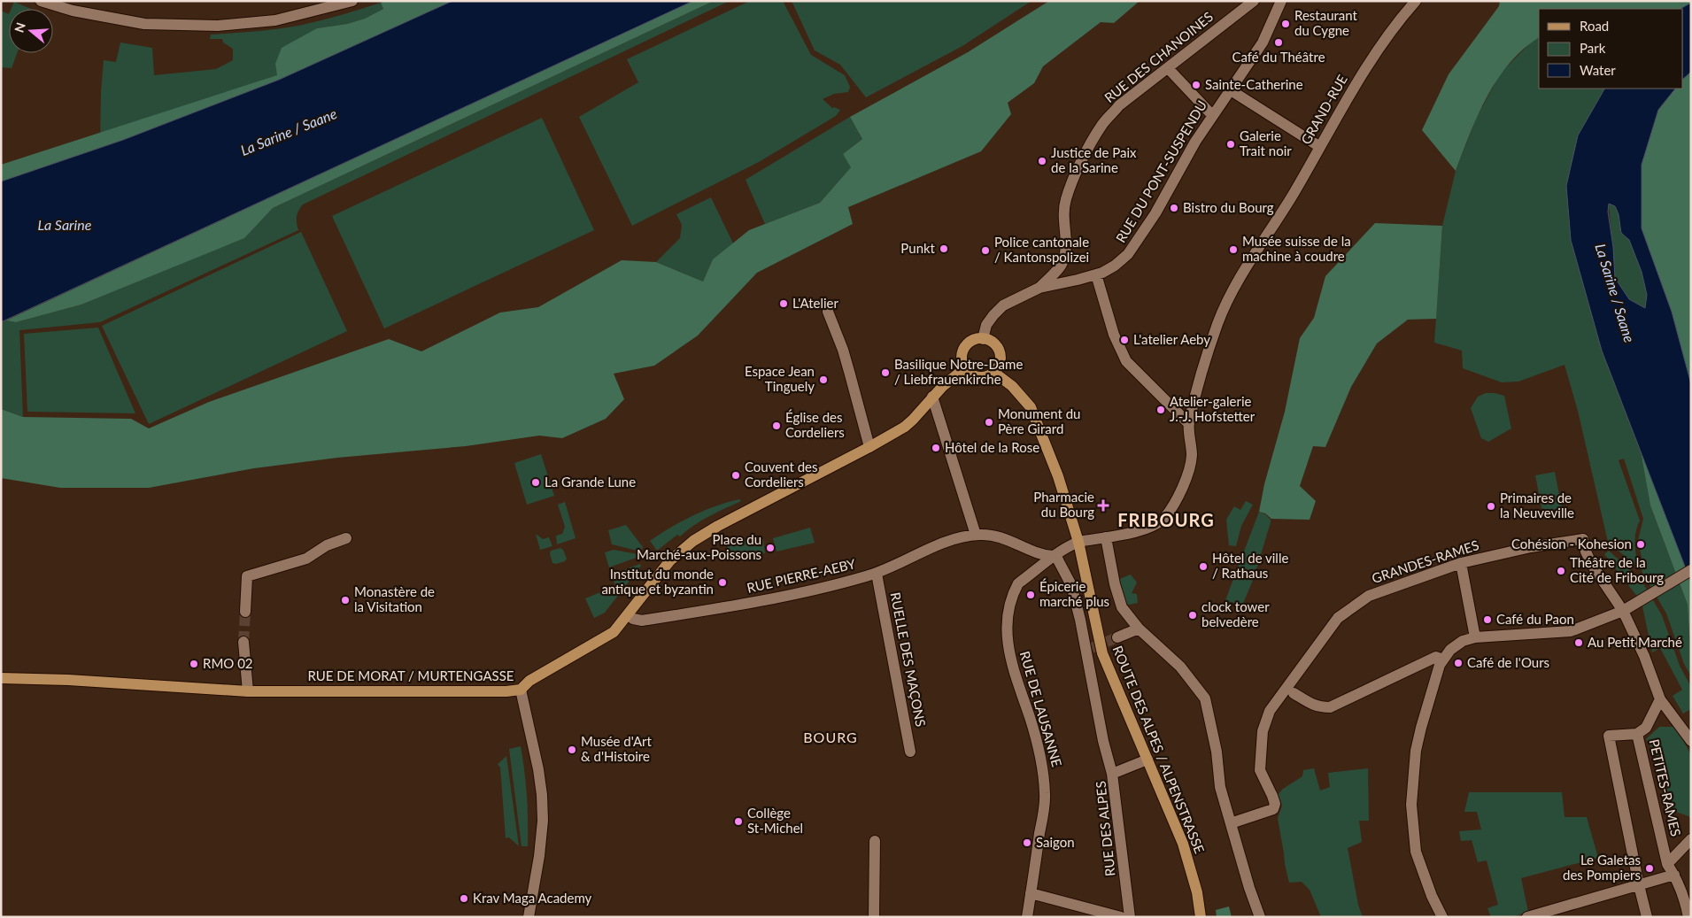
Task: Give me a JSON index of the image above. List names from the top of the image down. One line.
{"streets":{"main road":["RUE DE MORAT / MURTENGASSE","ROUTE DES ALPES / ALPENSTRASSE"],"street":["RUE DES CHANOINES","GRAND-RUE","RUE DU PONT-SUSPENDU","GRANDES-RAMES","RUE PIERRE-AEBY","RUELLE DES MAÇONS","RUE DE LAUSANNE","PETITES-RAMES","RUE DES ALPES"]},"crossings":[["RUE DES CHANOINES","RUE DU PONT-SUSPENDU"],["GRAND-RUE","RUE DE LAUSANNE"],["GRAND-RUE","ROUTE DES ALPES / ALPENSTRASSE"],["RUE PIERRE-AEBY","RUELLE DES MAÇONS"],["RUE PIERRE-AEBY","RUE DE MORAT / MURTENGASSE"],["RUE PIERRE-AEBY","RUE DE LAUSANNE"],["RUE DE MORAT / MURTENGASSE","ROUTE DES ALPES / ALPENSTRASSE"],["RUE DE LAUSANNE","ROUTE DES ALPES / ALPENSTRASSE"],["ROUTE DES ALPES / ALPENSTRASSE","RUE DES ALPES"]],"districts":["FRIBOURG","BOURG"],"water":["La Sarine / Saane","La Sarine"],"places":{"other":["Restaurant du Cygne","Café du Théâtre","Sainte-Catherine","Galerie Trait noir","Justice de Paix de la Sarine","Bistro du Bourg","Punkt","Musée suisse de la machine à coudre","Police cantonale / Kantonspolizei","L'Atelier","L'atelier Aeby","Basilique Notre-Dame / Liebfrauenkirche","Espace Jean Tinguely","Atelier-galerie J.-J. Hofstetter","Monument du Père Girard","Église des Cordeliers","Hôtel de la Rose","Couvent des Cordeliers","La Grande Lune","Primaires de la Neuveville","Cohésion - Kohesion","Place du Marché-aux-Poissons","Hôtel de ville / Rathaus","Théâtre de la Cité de Fribourg","Institut du monde antique et byzantin","Épicerie marché plus","Monastère de la Visitation","clock tower belvedère","Café du Paon","Au Petit Marché","Café de l'Ours","RMO 02","Musée d'Art & d'Histoire","Collège St-Michel","Saigon","Le Galetas des Pompiers","Krav Maga Academy"],"health":["Pharmacie du Bourg"]},"legend":["Road","Park","Water"],"north":"left"}
